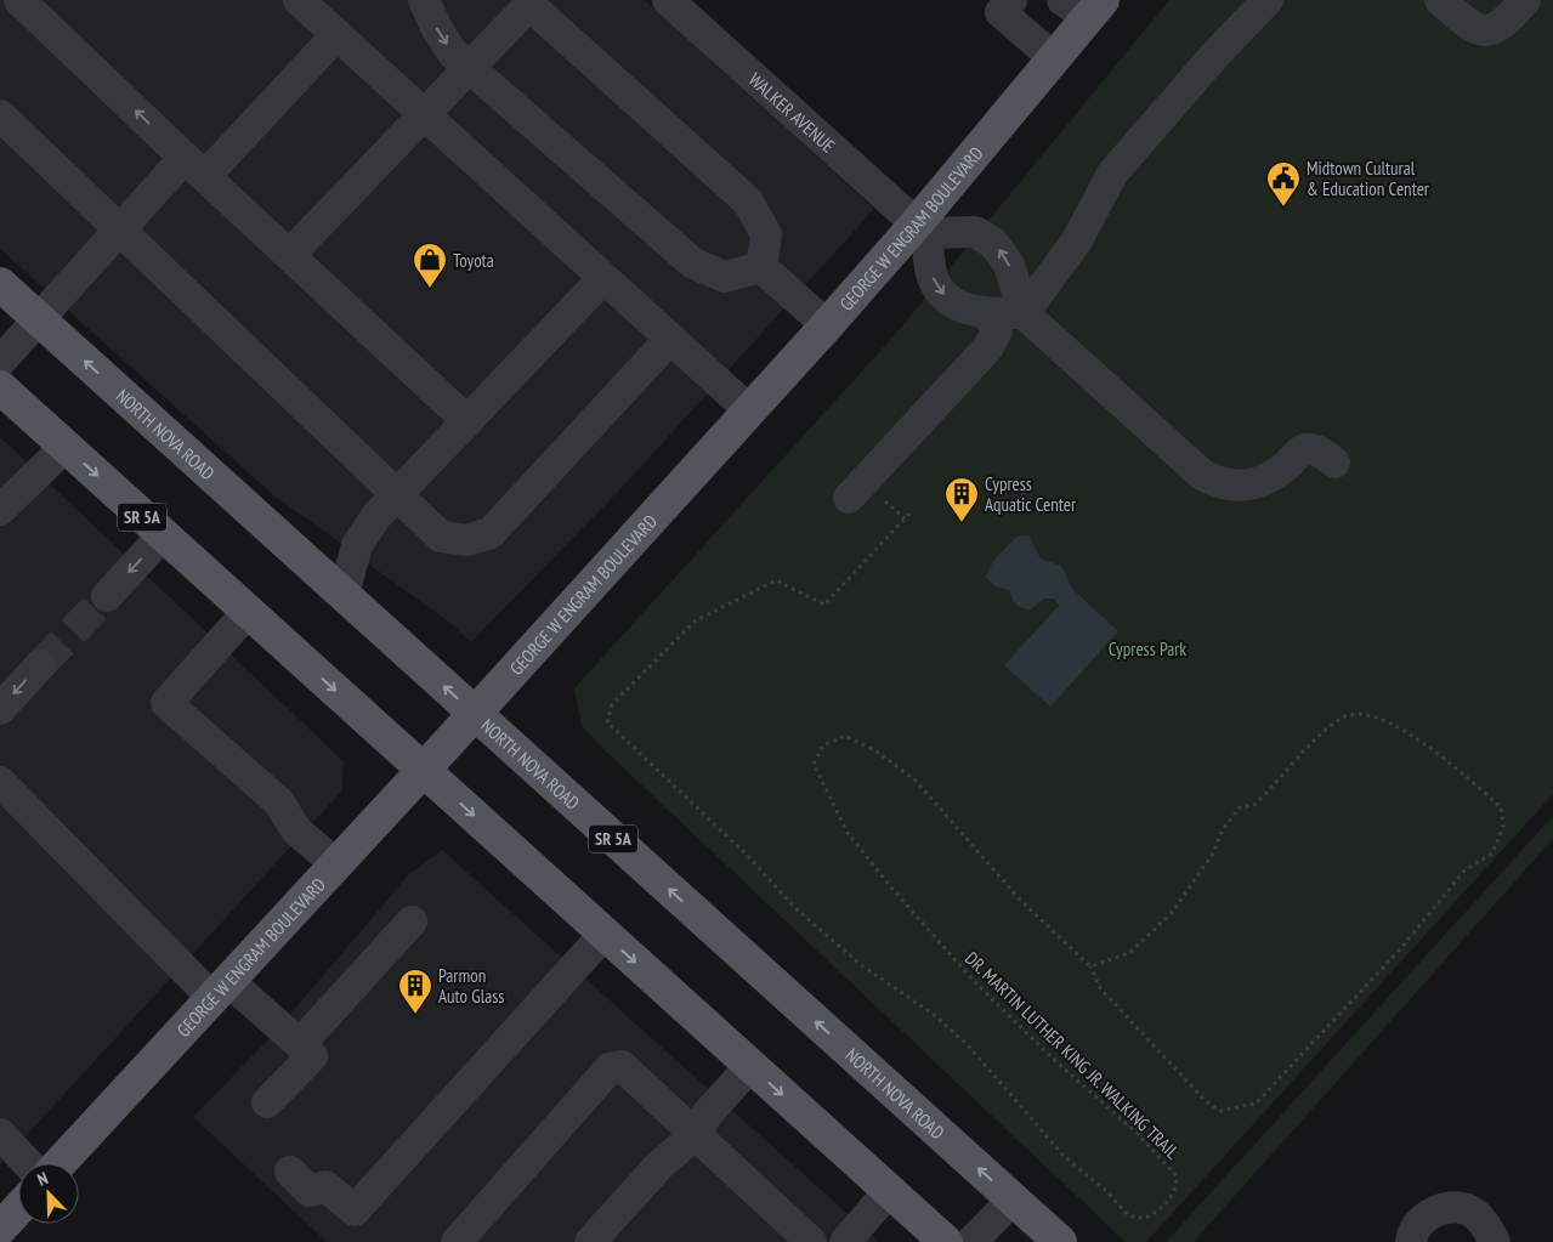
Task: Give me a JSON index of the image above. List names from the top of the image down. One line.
{"streets":{"main road":["GEORGE W ENGRAM BOULEVARD","NORTH NOVA ROAD","SR 5A"],"street":["WALKER AVENUE"],"path":["DR. MARTIN LUTHER KING JR. WALKING TRAIL"]},"crossings":[["WALKER AVENUE","GEORGE W ENGRAM BOULEVARD"],["GEORGE W ENGRAM BOULEVARD","NORTH NOVA ROAD"],["GEORGE W ENGRAM BOULEVARD","SR 5A"]],"parks":["Cypress Park"],"places":{"public building":["Midtown Cultural & Education Center"],"shop":["Toyota"],"building":["Cypress Aquatic Center","Parmon Auto Glass"]},"north":"top left"}
